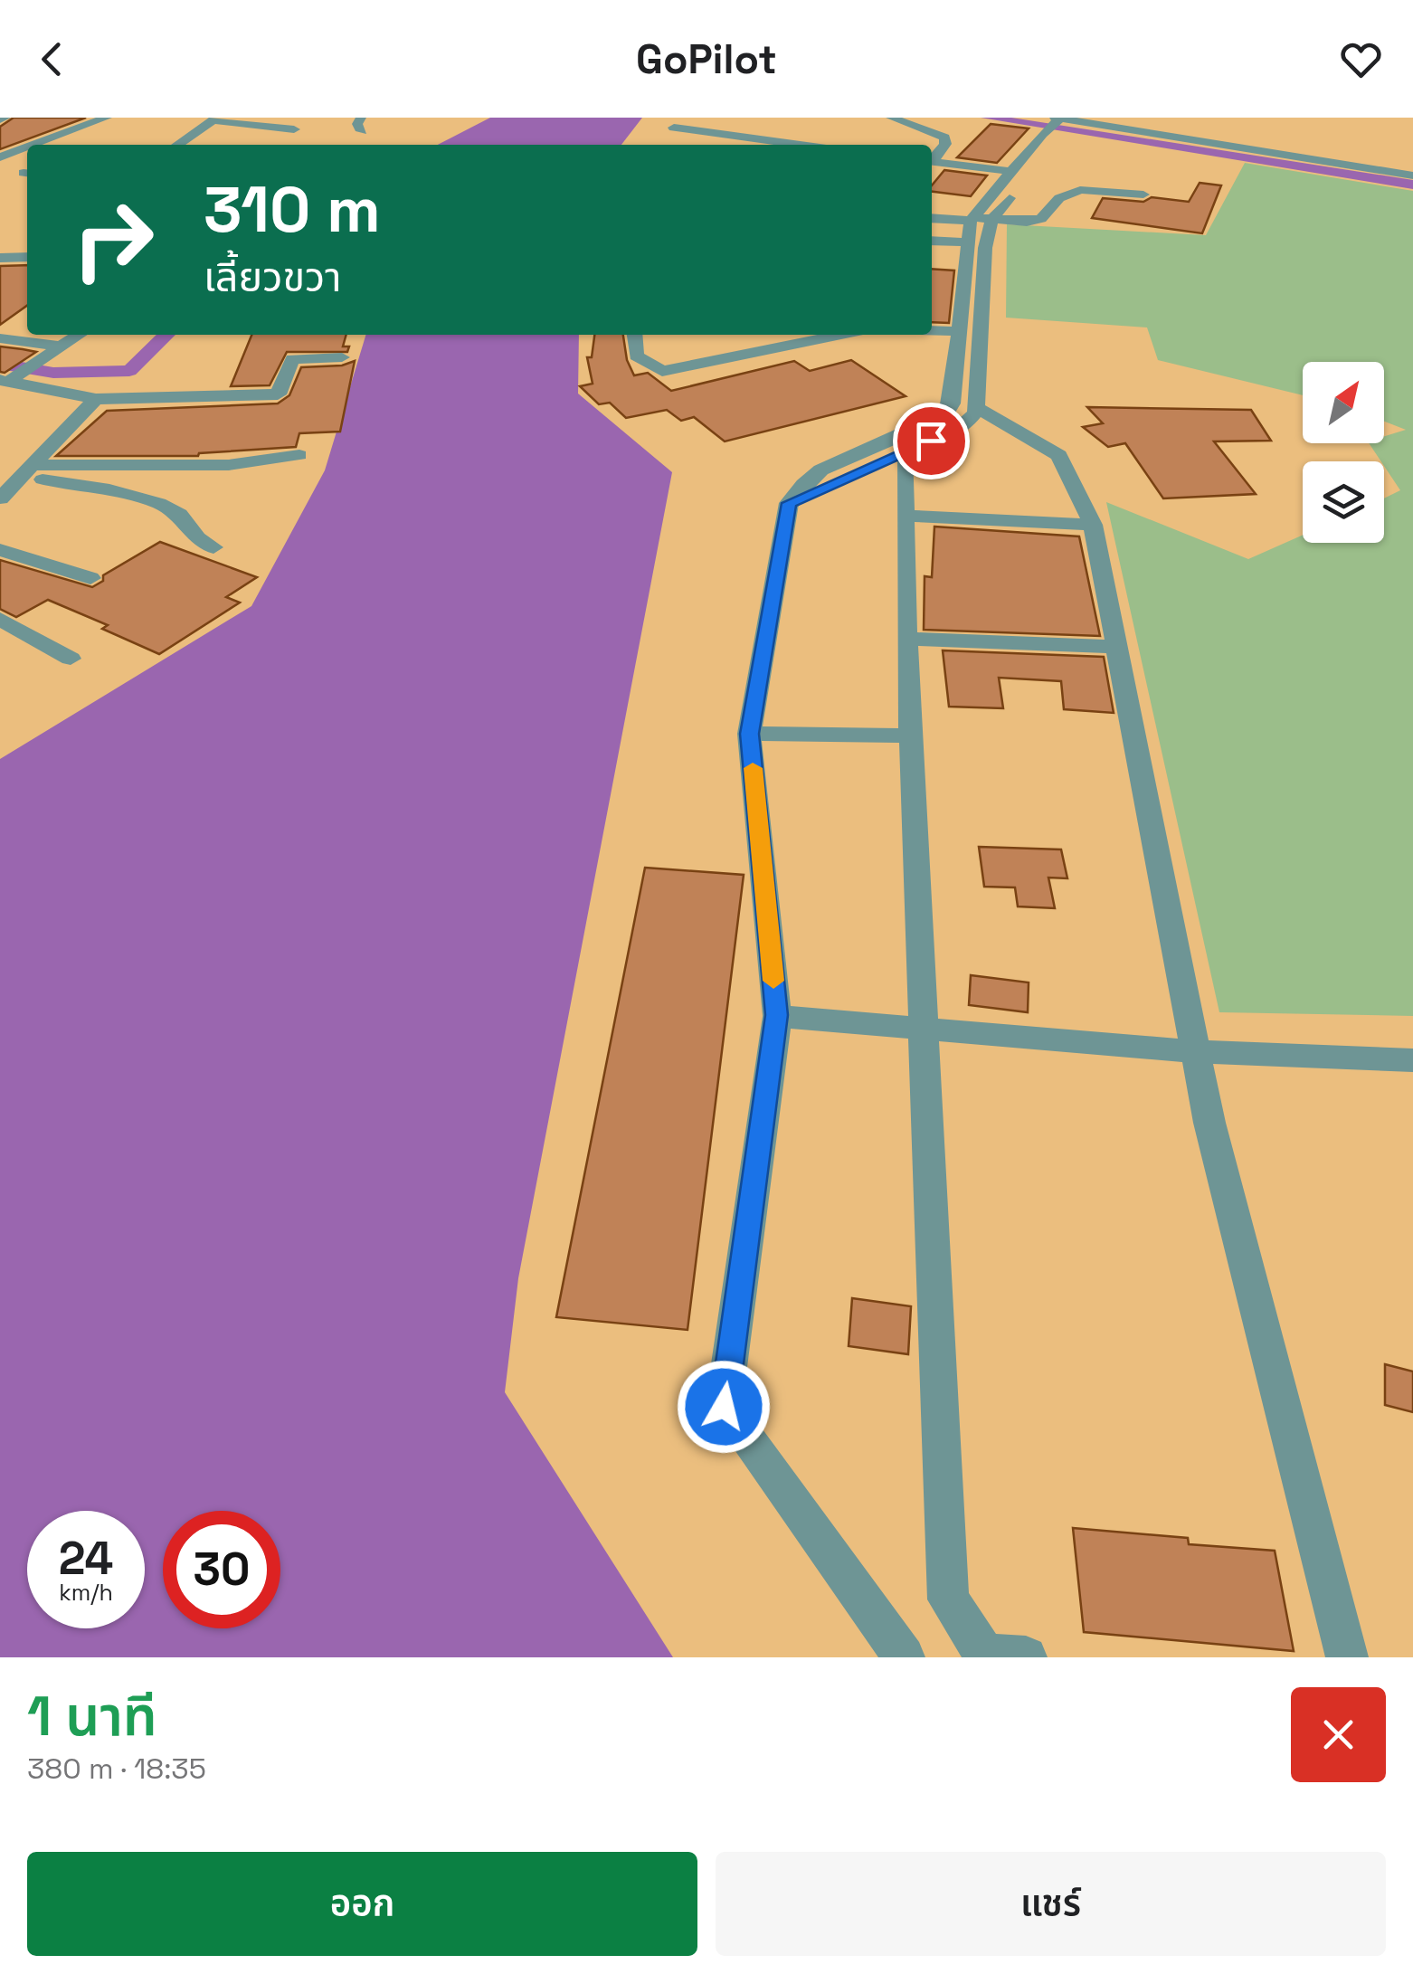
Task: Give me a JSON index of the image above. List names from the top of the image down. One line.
{"north":"top right","page":{"header":"GoPilot","turn":["310 m","เลี้ยวขวา"],"speed":"24 km/h","limit":"30","heading":["1 นาที","380 m · 18:35"],"buttons":["ออก","แชร์"]}}
